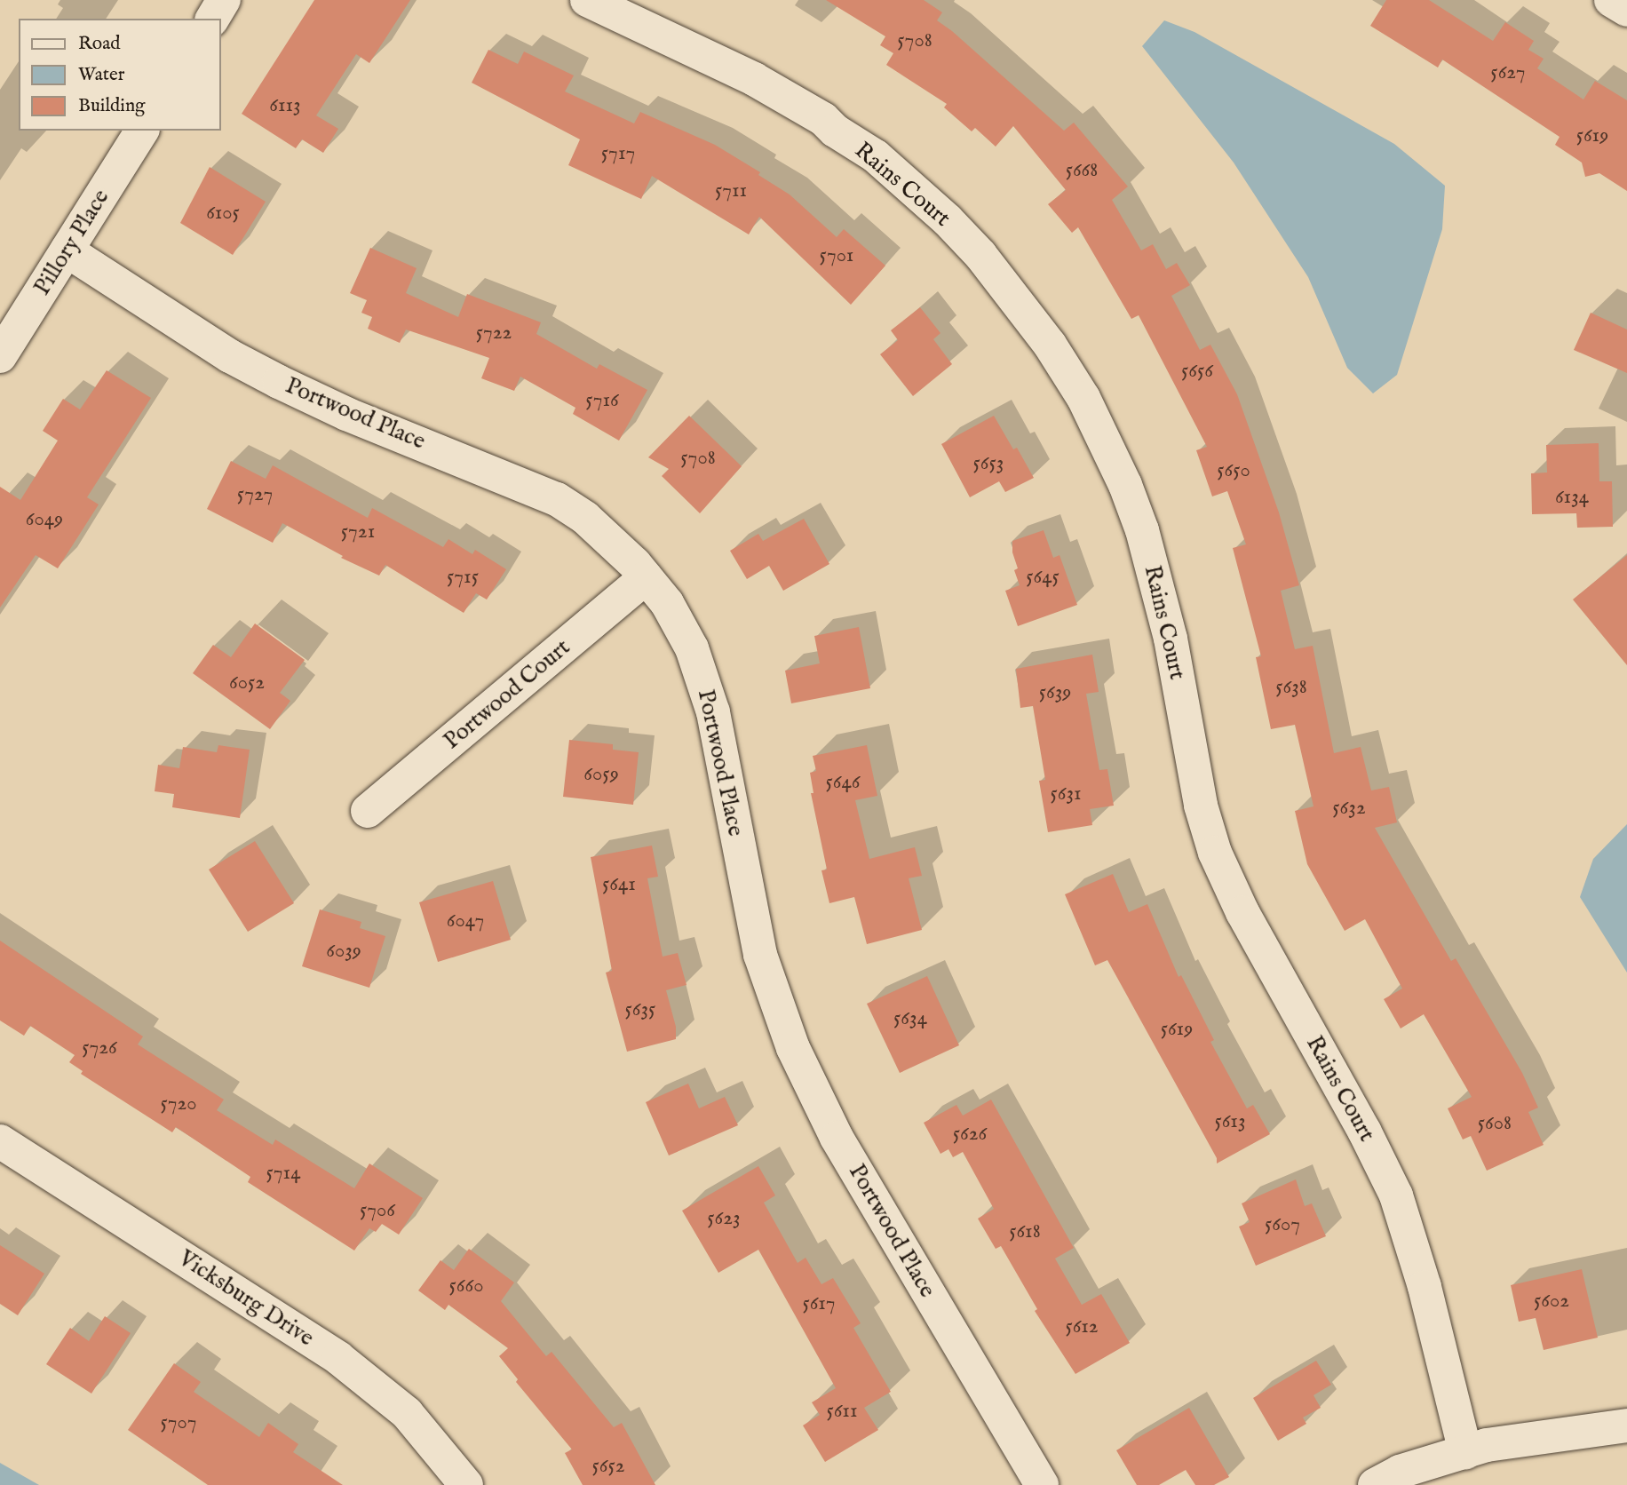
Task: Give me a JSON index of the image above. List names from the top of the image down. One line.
{"streets":{"street":["Rains Court","Pillory Place","Portwood Place","Portwood Court","Vicksburg Drive"]},"crossings":[["Pillory Place","Portwood Place"],["Portwood Place","Portwood Court"]],"house_numbers":["5708","5627","6113","5619","5717","5668","5711","6105","5701","5722","5656","5716","5708","5653","5650","5727","6134","6049","5721","5715","5645","6052","5638","5639","6059","5646","5631","5632","5641","6047","6039","5635","5634","5619","5726","5720","5613","5608","5626","5714","5706","5623","5607","5618","5660","5602","5617","5612","5611","5707","5652"],"legend":["Road","Water","Building"]}
